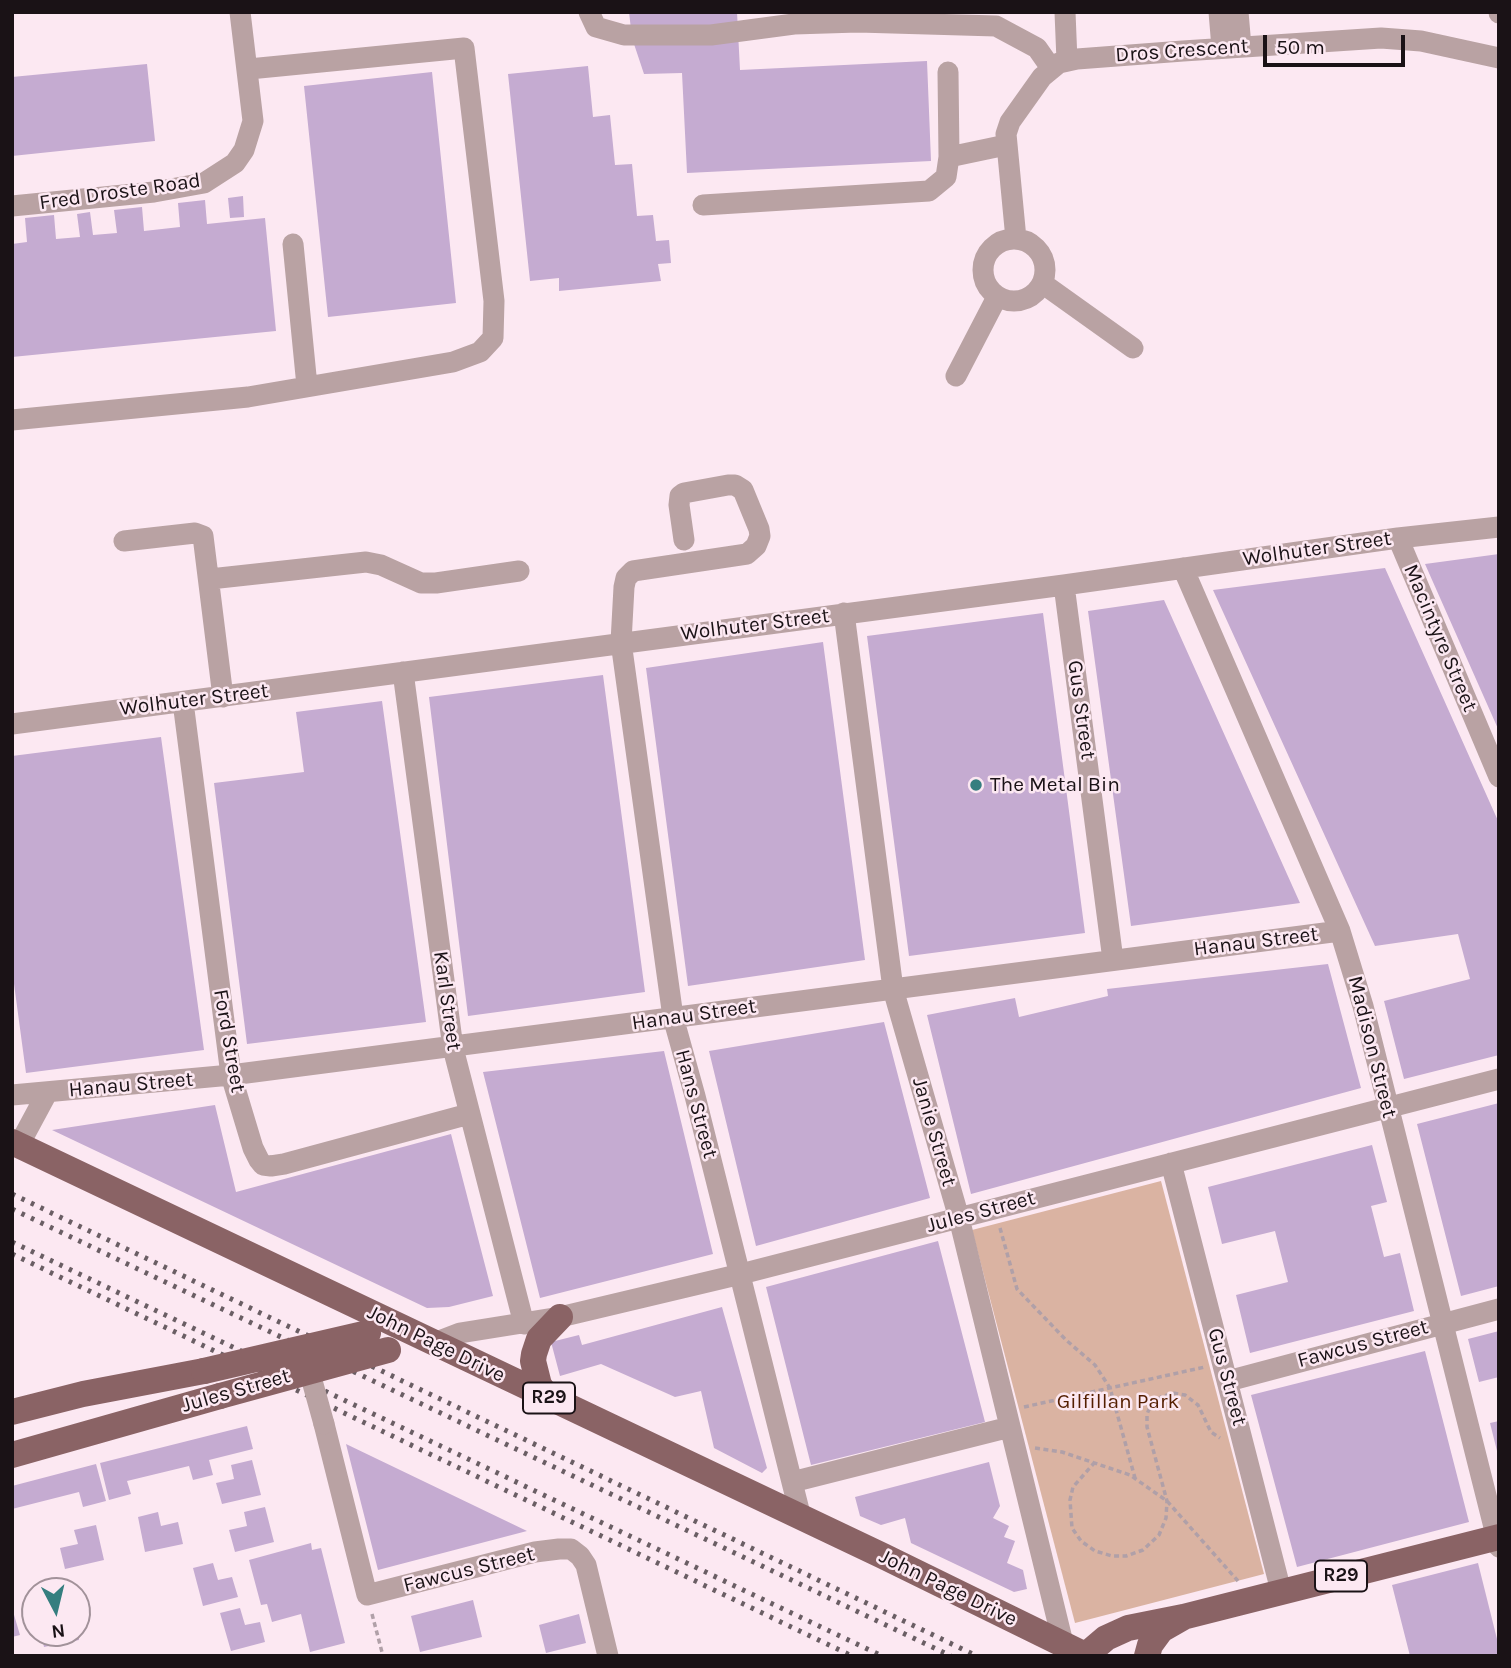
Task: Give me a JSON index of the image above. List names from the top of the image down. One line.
{"streets":{"main road":["Jules Street","John Page Drive","R29"],"street":["Dros Crescent","Fred Droste Road","Wolhuter Street","Macintyre Street","Gus Street","Hanau Street","Karl Street","Ford Street","Madison Street","Hans Street","Janie Street","Fawcus Street"]},"crossings":[["Wolhuter Street","Macintyre Street"],["Wolhuter Street","Gus Street"],["Wolhuter Street","Karl Street"],["Wolhuter Street","Ford Street"],["Wolhuter Street","Madison Street"],["Wolhuter Street","Hans Street"],["Wolhuter Street","Janie Street"],["Gus Street","Hanau Street"],["Gus Street","Jules Street"],["Gus Street","Fawcus Street"],["Gus Street","R29"],["Hanau Street","Karl Street"],["Hanau Street","Ford Street"],["Hanau Street","Madison Street"],["Hanau Street","Hans Street"],["Hanau Street","Janie Street"],["Hanau Street","John Page Drive"],["Karl Street","Ford Street"],["Karl Street","Jules Street"],["Madison Street","Jules Street"],["Madison Street","Fawcus Street"],["Madison Street","R29"],["Hans Street","Jules Street"],["Hans Street","John Page Drive"],["Janie Street","Jules Street"],["Janie Street","John Page Drive"],["Janie Street","R29"],["Jules Street","John Page Drive"],["John Page Drive","R29"]],"parks":["Gilfillan Park"],"places":["The Metal Bin"],"scale_bar":"50 m","north":"bottom"}
